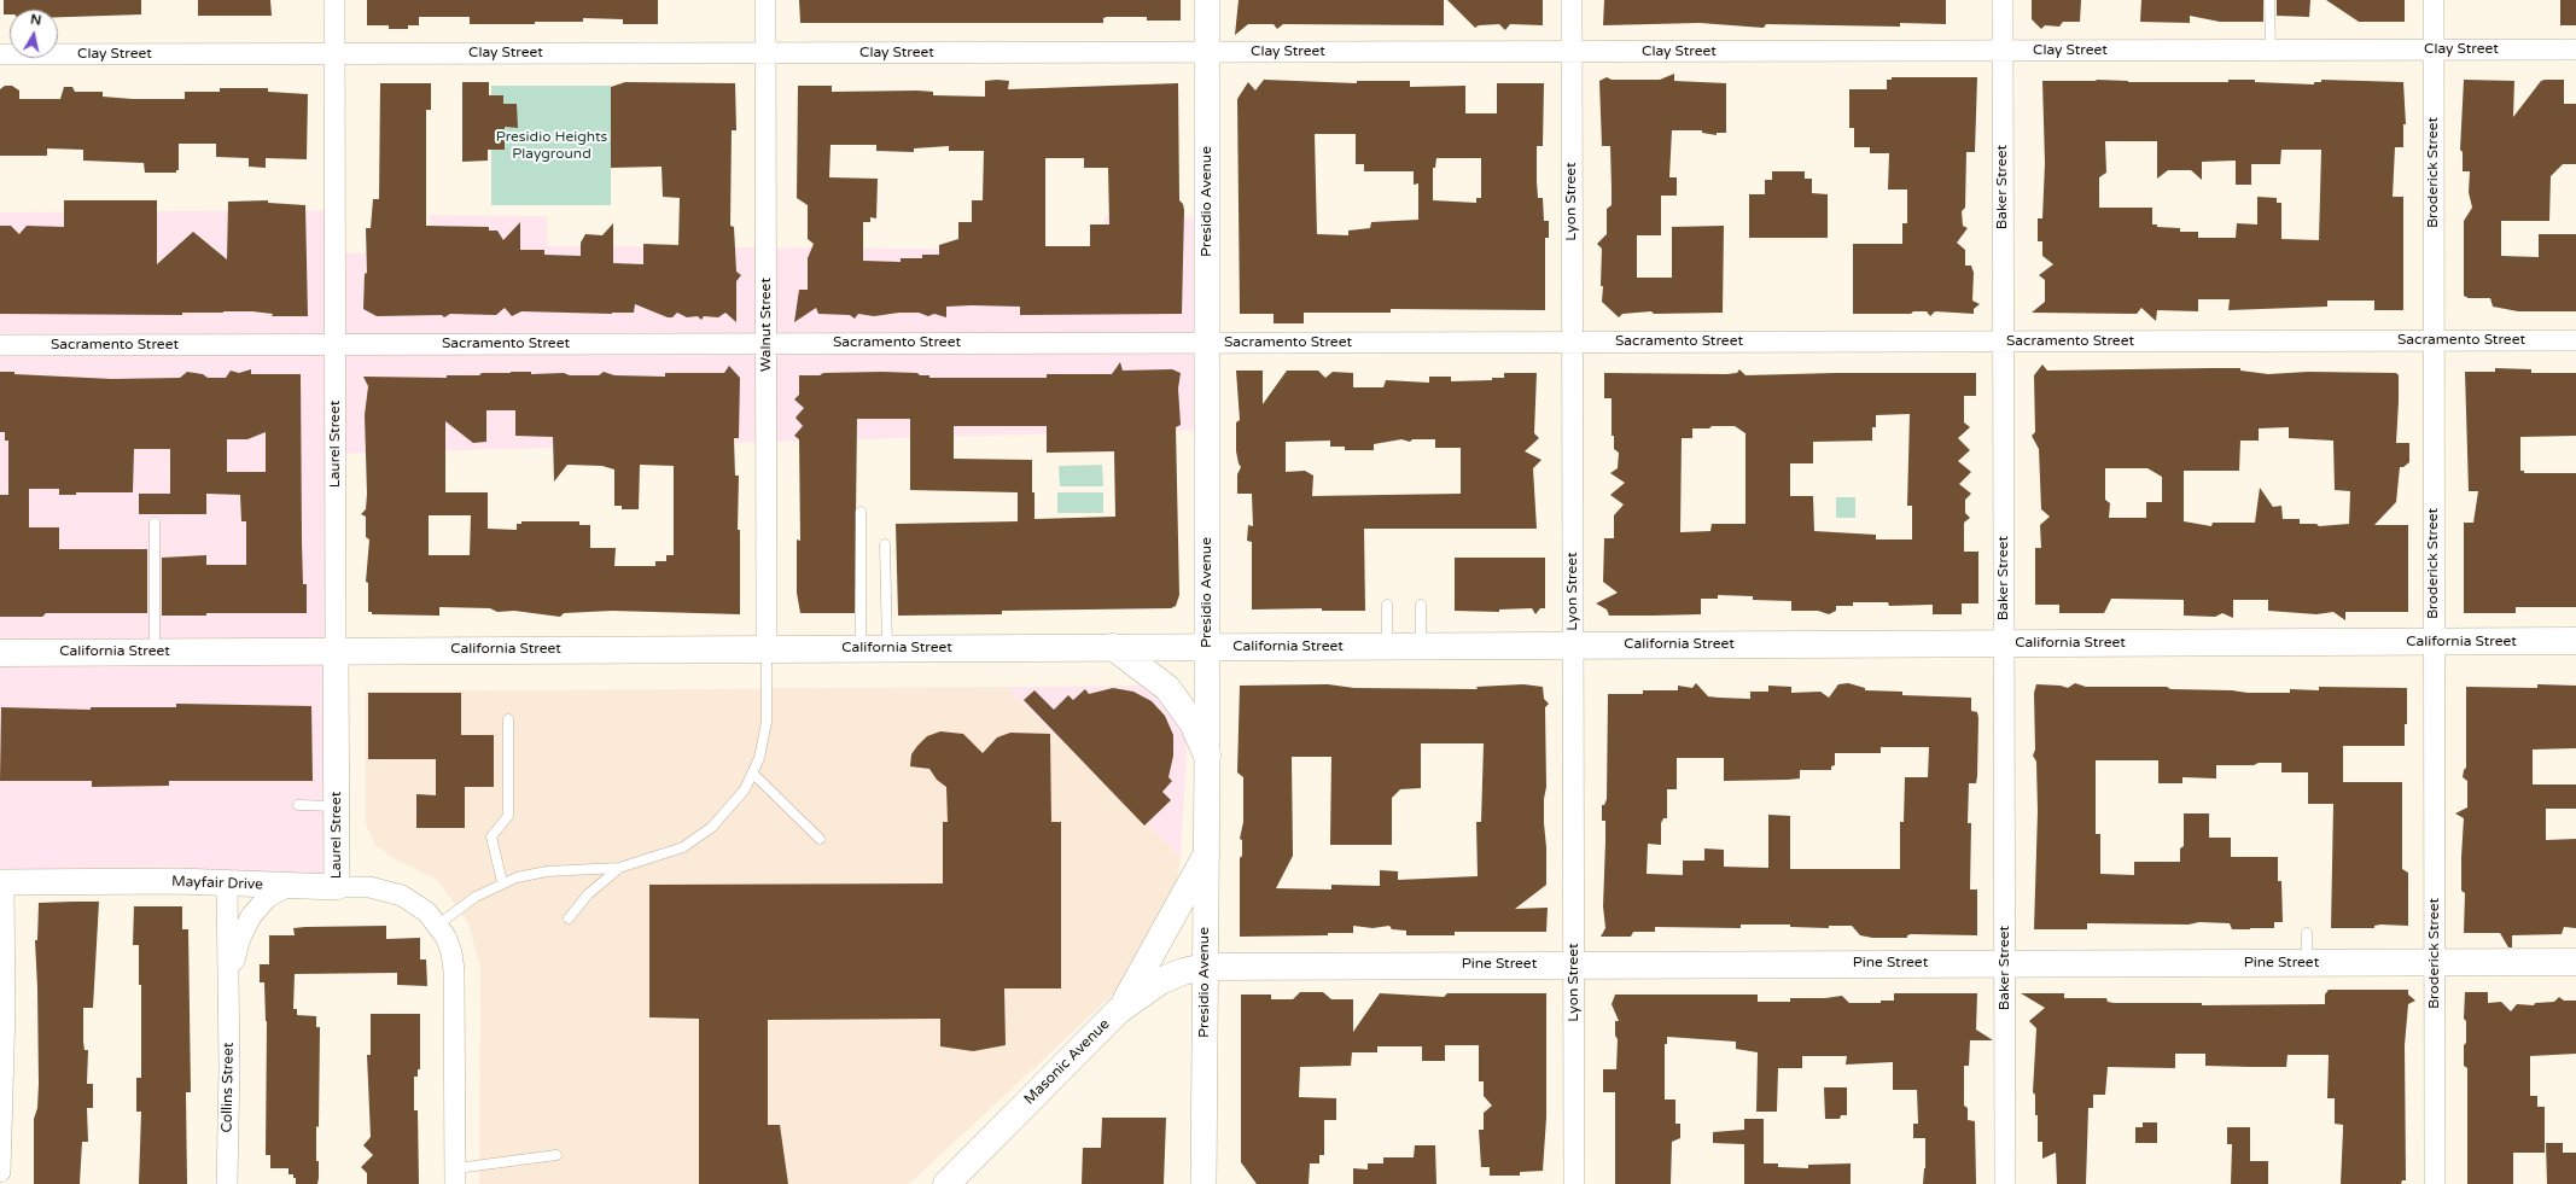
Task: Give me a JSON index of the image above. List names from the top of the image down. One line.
{"streets":{"main road":["California Street","Pine Street","Masonic Avenue"],"street":["Clay Street","Broderick Street","Baker Street","Presidio Avenue","Lyon Street","Walnut Street","Sacramento Street","Laurel Street","Mayfair Drive","Collins Street"]},"crossings":[["Clay Street","Broderick Street"],["Clay Street","Baker Street"],["Clay Street","Presidio Avenue"],["Clay Street","Lyon Street"],["Clay Street","Walnut Street"],["Clay Street","Laurel Street"],["Broderick Street","Sacramento Street"],["Broderick Street","California Street"],["Broderick Street","Pine Street"],["Baker Street","Sacramento Street"],["Baker Street","California Street"],["Baker Street","Pine Street"],["Presidio Avenue","Sacramento Street"],["Presidio Avenue","California Street"],["Presidio Avenue","Pine Street"],["Presidio Avenue","Masonic Avenue"],["Lyon Street","Sacramento Street"],["Lyon Street","California Street"],["Lyon Street","Pine Street"],["Walnut Street","Sacramento Street"],["Walnut Street","California Street"],["Sacramento Street","Laurel Street"],["Laurel Street","California Street"],["Laurel Street","Mayfair Drive"],["Mayfair Drive","Collins Street"],["Pine Street","Masonic Avenue"]],"parks":["Presidio Heights Playground"],"north":"top"}
